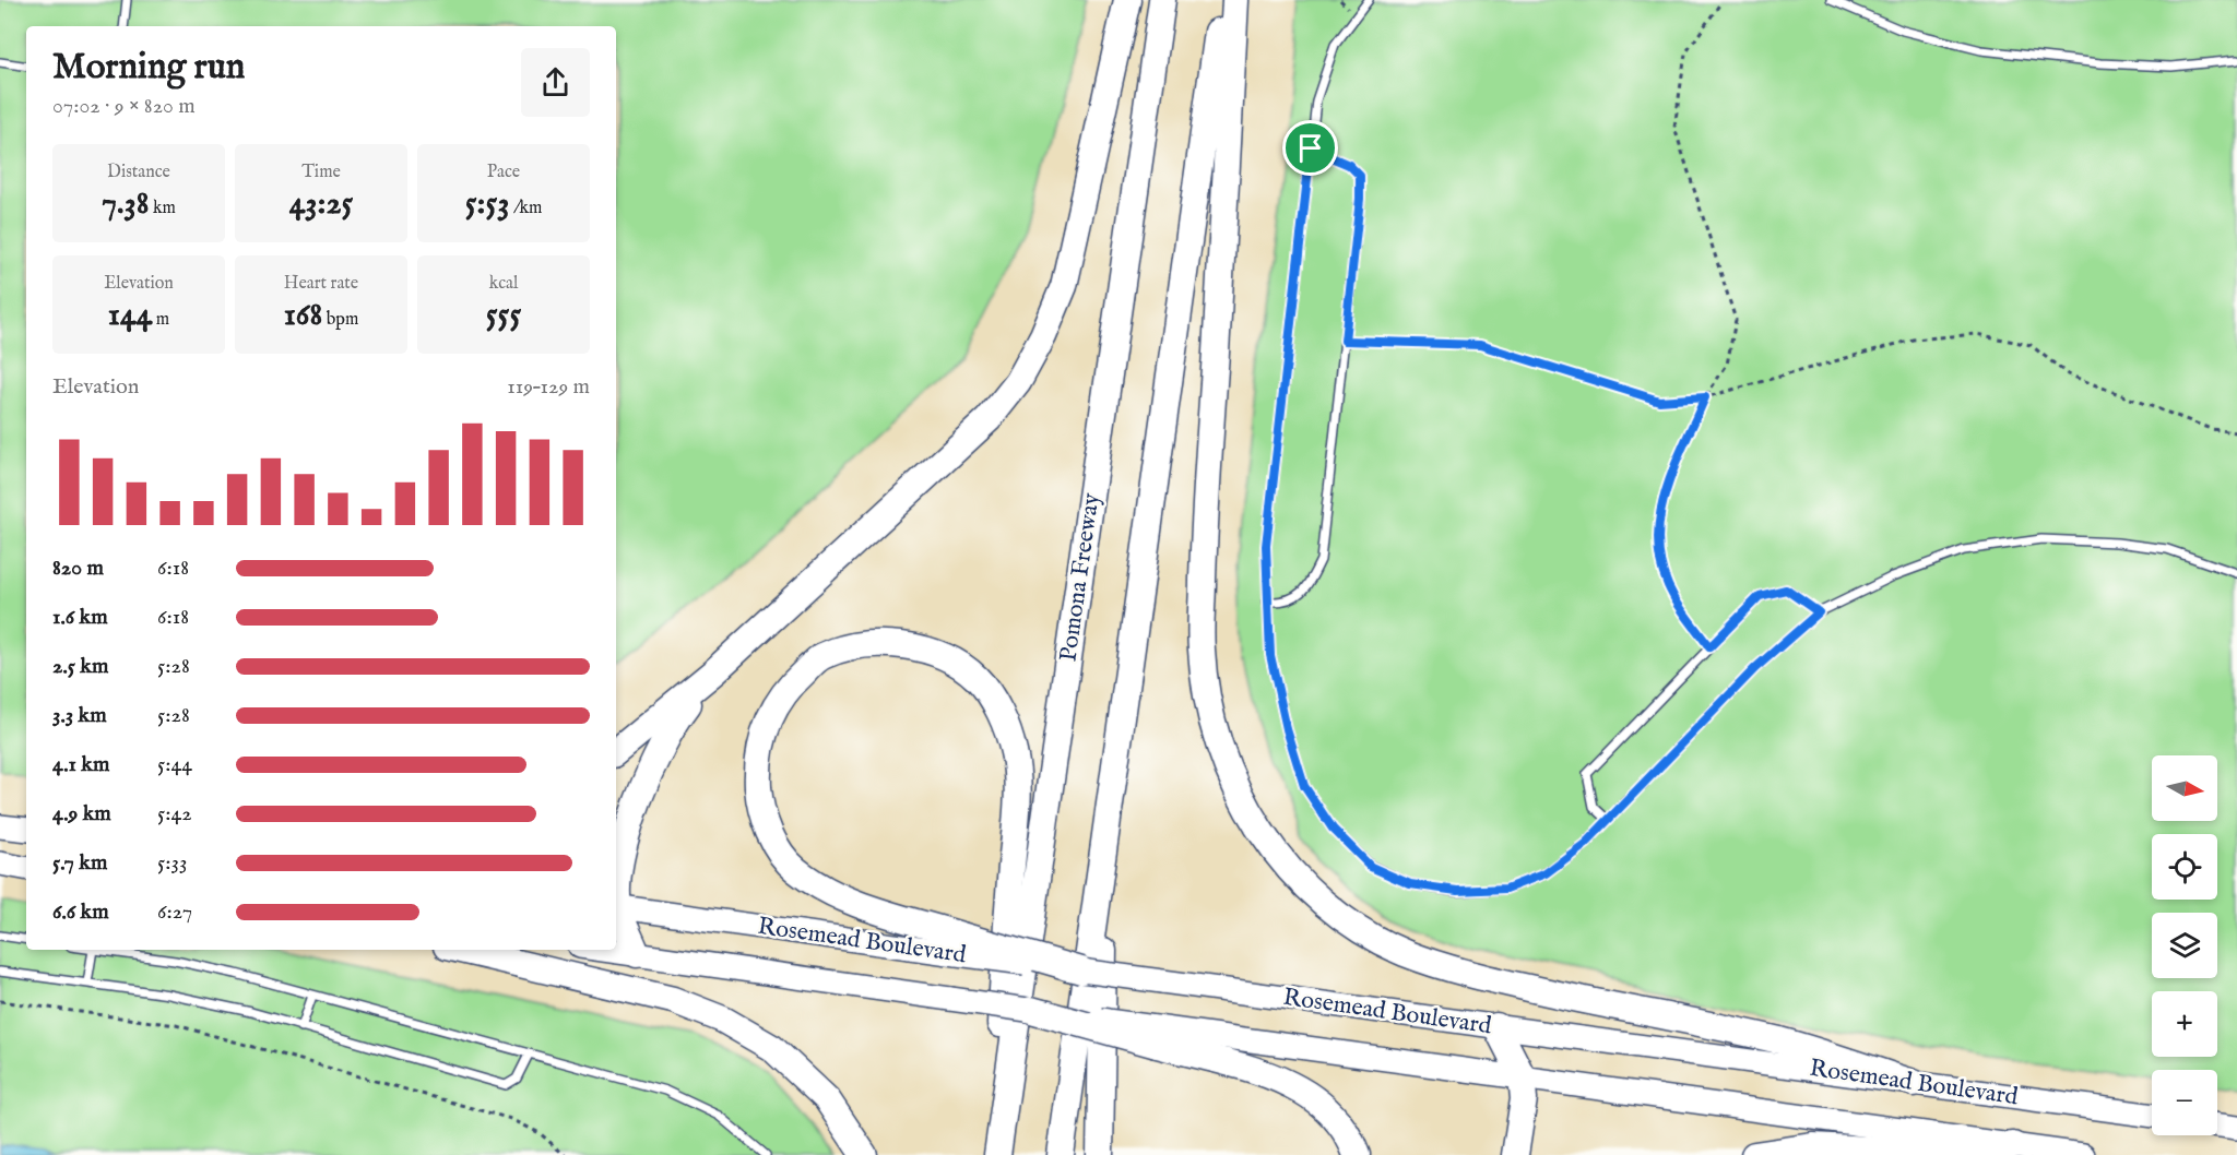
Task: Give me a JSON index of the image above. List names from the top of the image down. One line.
{"streets":{"highway":["Pomona Freeway"],"main road":["Rosemead Boulevard"]},"north":"right","page":{"heading":["Morning run","07:02 · 9 × 820 m"],"stats":[["Distance","7.38 km"],["Time","43:25"],["Pace","5:53 /km"],["Elevation","144 m"],["Heart rate","168 bpm"],["kcal","555"]],"chart":["Elevation","119–129 m"],"list":[{"name":"820 m","note":"6:18"},{"name":"1.6 km","note":"6:18"},{"name":"2.5 km","note":"5:28"},{"name":"3.3 km","note":"5:28"},{"name":"4.1 km","note":"5:44"},{"name":"4.9 km","note":"5:42"},{"name":"5.7 km","note":"5:33"},{"name":"6.6 km","note":"6:27"}],"map_buttons":["+","−"]}}
